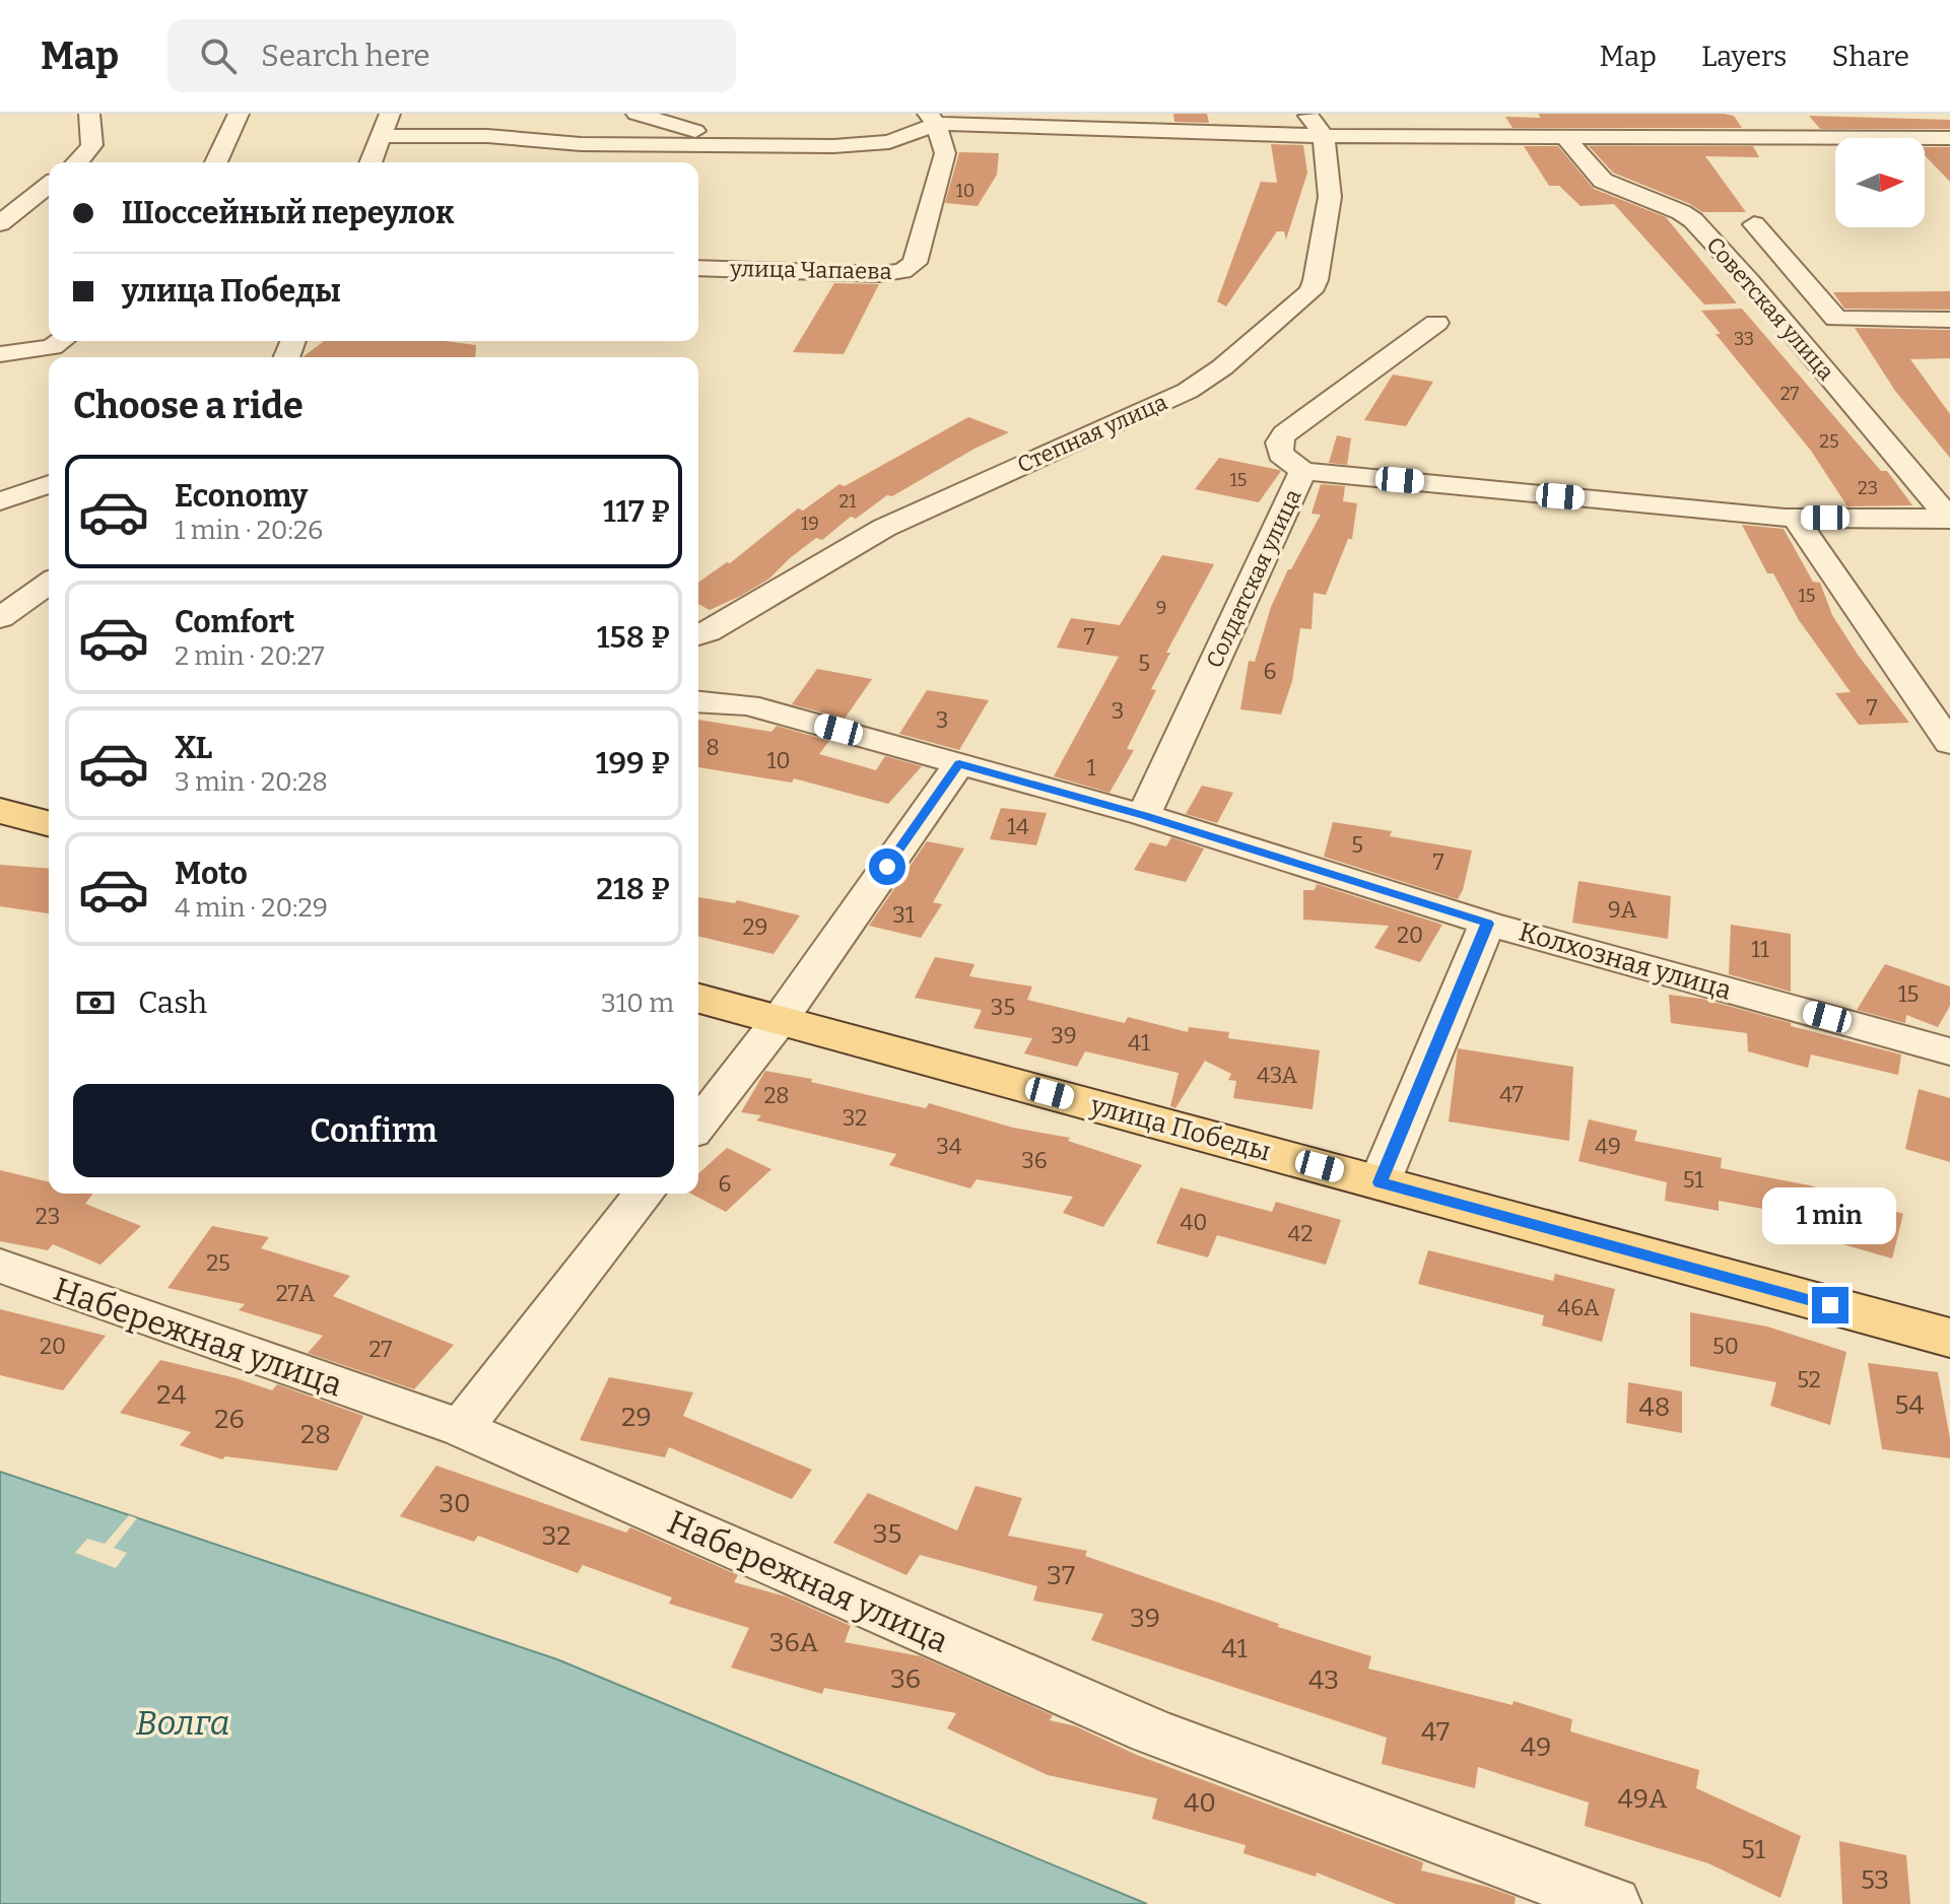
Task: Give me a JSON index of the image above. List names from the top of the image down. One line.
{"streets":{"main road":["улица Победы"],"street":["улица Чапаева","Советская улица","Степная улица","Солдатская улица","Колхозная улица","Набережная улица"]},"crossings":[["Солдатская улица","Колхозная улица"]],"water":["Волга"],"house_numbers":["10","33","27","25","15","23","21","19","15","9","7","5","6","7","3","3","8","10","1","14","5","7","9А","31","29","20","11","15","35","39","41","43А","47","28","32","34","49","36","51","6","23","40","42","25","27А","46А","20","50","27","52","24","54","48","29","26","28","30","35","32","37","39","36А","41","36","43","47","49","49А","40","51","53"],"north":"right","page":{"header":"Map","search":"Search here","nav":["Map","Layers","Share"],"banner":["Шоссейный переулок","улица Победы"],"heading":"Choose a ride","list":[{"name":"Economy","note":"1 min · 20:26","value":"117 ₽"},{"name":"Comfort","note":"2 min · 20:27","value":"158 ₽"},{"name":"XL","note":"3 min · 20:28","value":"199 ₽"},{"name":"Moto","note":"4 min · 20:29","value":"218 ₽"}],"pay":["Cash","310 m"],"buttons":"Confirm","bubble":"1 min"}}
